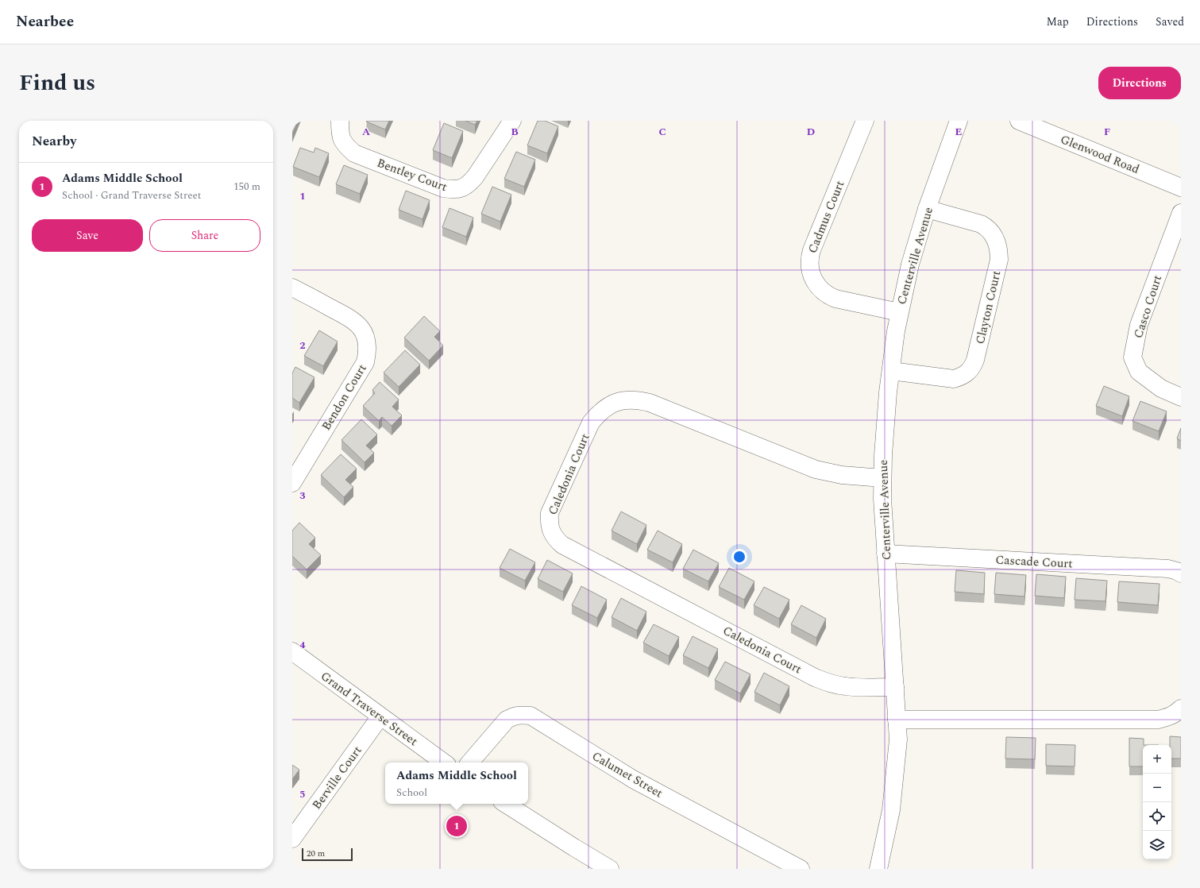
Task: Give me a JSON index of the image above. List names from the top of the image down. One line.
{"streets":{"street":["Glenwood Road","Bentley Court","Cadmus Court","Centerville Avenue","Casco Court","Clayton Court","Bendon Court","Caledonia Court","Cascade Court","Grand Traverse Street","Calumet Street","Berville Court"]},"crossings":[["Cadmus Court","Centerville Avenue"],["Centerville Avenue","Clayton Court"],["Centerville Avenue","Caledonia Court"],["Centerville Avenue","Cascade Court"],["Grand Traverse Street","Berville Court"]],"scale_bar":"20 m","page":{"header":"Nearbee","nav":["Map","Directions","Saved"],"title":"Find us","buttons":["Directions",["Save","Share"]],"heading":"Nearby","list":[{"mark":"1","name":"Adams Middle School","note":"School · Grand Traverse Street","value":"150 m"}],"map_buttons":["+","−"],"popup":["Adams Middle School","School"],"pins":"1","scale":"20 m"},"grid":{"columns":["A","B","C","D","E","F"],"rows":["1","2","3","4","5"]}}
